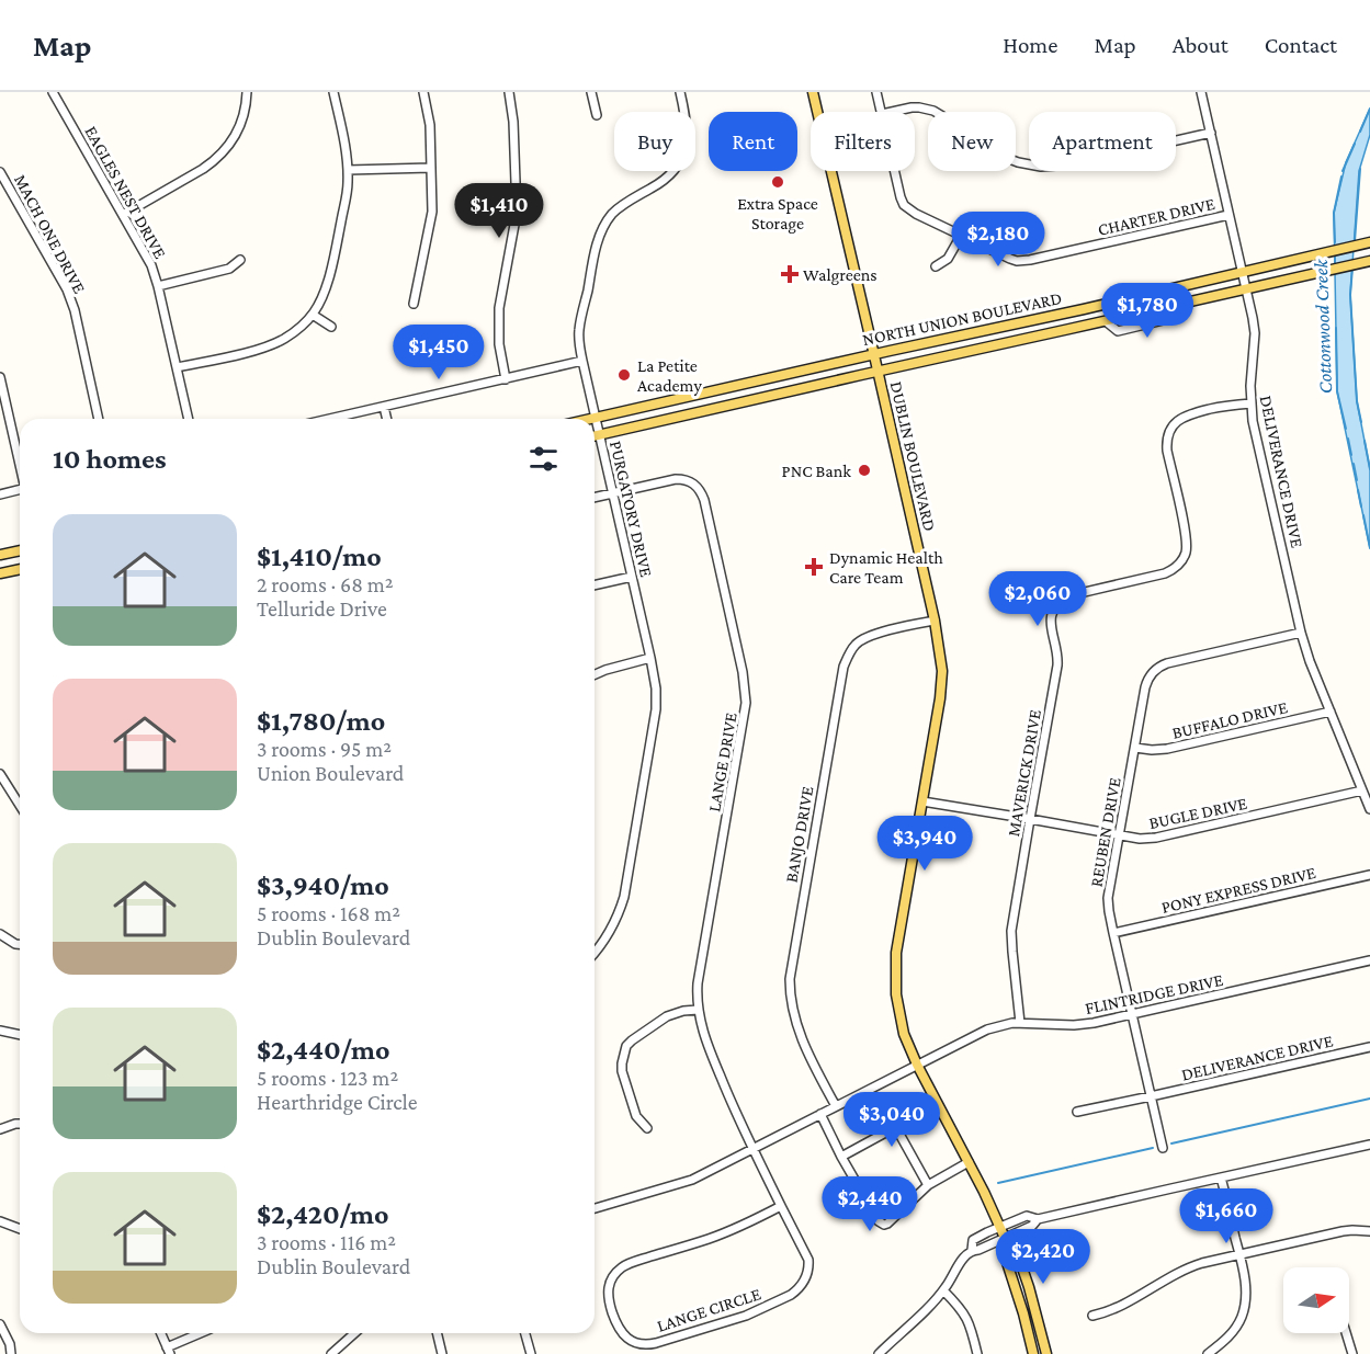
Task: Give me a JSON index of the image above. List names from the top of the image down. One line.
{"streets":{"main road":["NORTH UNION BOULEVARD","DUBLIN BOULEVARD"],"street":["EAGLES NEST DRIVE","CHARTER DRIVE","MACH ONE DRIVE","DELIVERANCE DRIVE","PURGATORY DRIVE","BUFFALO DRIVE","LANGE DRIVE","MAVERICK DRIVE","BUGLE DRIVE","REUBEN DRIVE","BANJO DRIVE","PONY EXPRESS DRIVE","FLINTRIDGE DRIVE","LANGE CIRCLE"]},"crossings":[["CHARTER DRIVE","DELIVERANCE DRIVE"],["NORTH UNION BOULEVARD","DUBLIN BOULEVARD"],["NORTH UNION BOULEVARD","DELIVERANCE DRIVE"],["NORTH UNION BOULEVARD","PURGATORY DRIVE"],["DUBLIN BOULEVARD","BUGLE DRIVE"],["DUBLIN BOULEVARD","BANJO DRIVE"],["DUBLIN BOULEVARD","FLINTRIDGE DRIVE"],["DELIVERANCE DRIVE","BUFFALO DRIVE"],["DELIVERANCE DRIVE","MAVERICK DRIVE"],["DELIVERANCE DRIVE","BUGLE DRIVE"],["DELIVERANCE DRIVE","REUBEN DRIVE"],["PURGATORY DRIVE","LANGE DRIVE"],["BUFFALO DRIVE","REUBEN DRIVE"],["LANGE DRIVE","FLINTRIDGE DRIVE"],["LANGE DRIVE","LANGE CIRCLE"],["MAVERICK DRIVE","BUGLE DRIVE"],["MAVERICK DRIVE","FLINTRIDGE DRIVE"],["BUGLE DRIVE","REUBEN DRIVE"],["REUBEN DRIVE","PONY EXPRESS DRIVE"],["REUBEN DRIVE","FLINTRIDGE DRIVE"],["BANJO DRIVE","FLINTRIDGE DRIVE"],["FLINTRIDGE DRIVE","LANGE CIRCLE"]],"water":["Cottonwood Creek"],"places":{"other":["Extra Space Storage","La Petite Academy","PNC Bank"],"health":["Walgreens","Dynamic Health Care Team"]},"north":"right","page":{"header":"Map","nav":["Home","Map","About","Contact"],"chip":["Buy","Rent","Filters","New","Apartment"],"price":["$1,410","$2,180","$1,780","$1,450","$2,060","$3,940","$3,040","$2,440","$1,660","$2,420"],"heading":"10 homes","list":[{"name":"$1,410/mo","note":"2 rooms · 68 m² · Telluride Drive"},{"name":"$1,780/mo","note":"3 rooms · 95 m² · Union Boulevard"},{"name":"$3,940/mo","note":"5 rooms · 168 m² · Dublin Boulevard"},{"name":"$2,440/mo","note":"5 rooms · 123 m² · Hearthridge Circle"},{"name":"$2,420/mo","note":"3 rooms · 116 m² · Dublin Boulevard"}]}}
